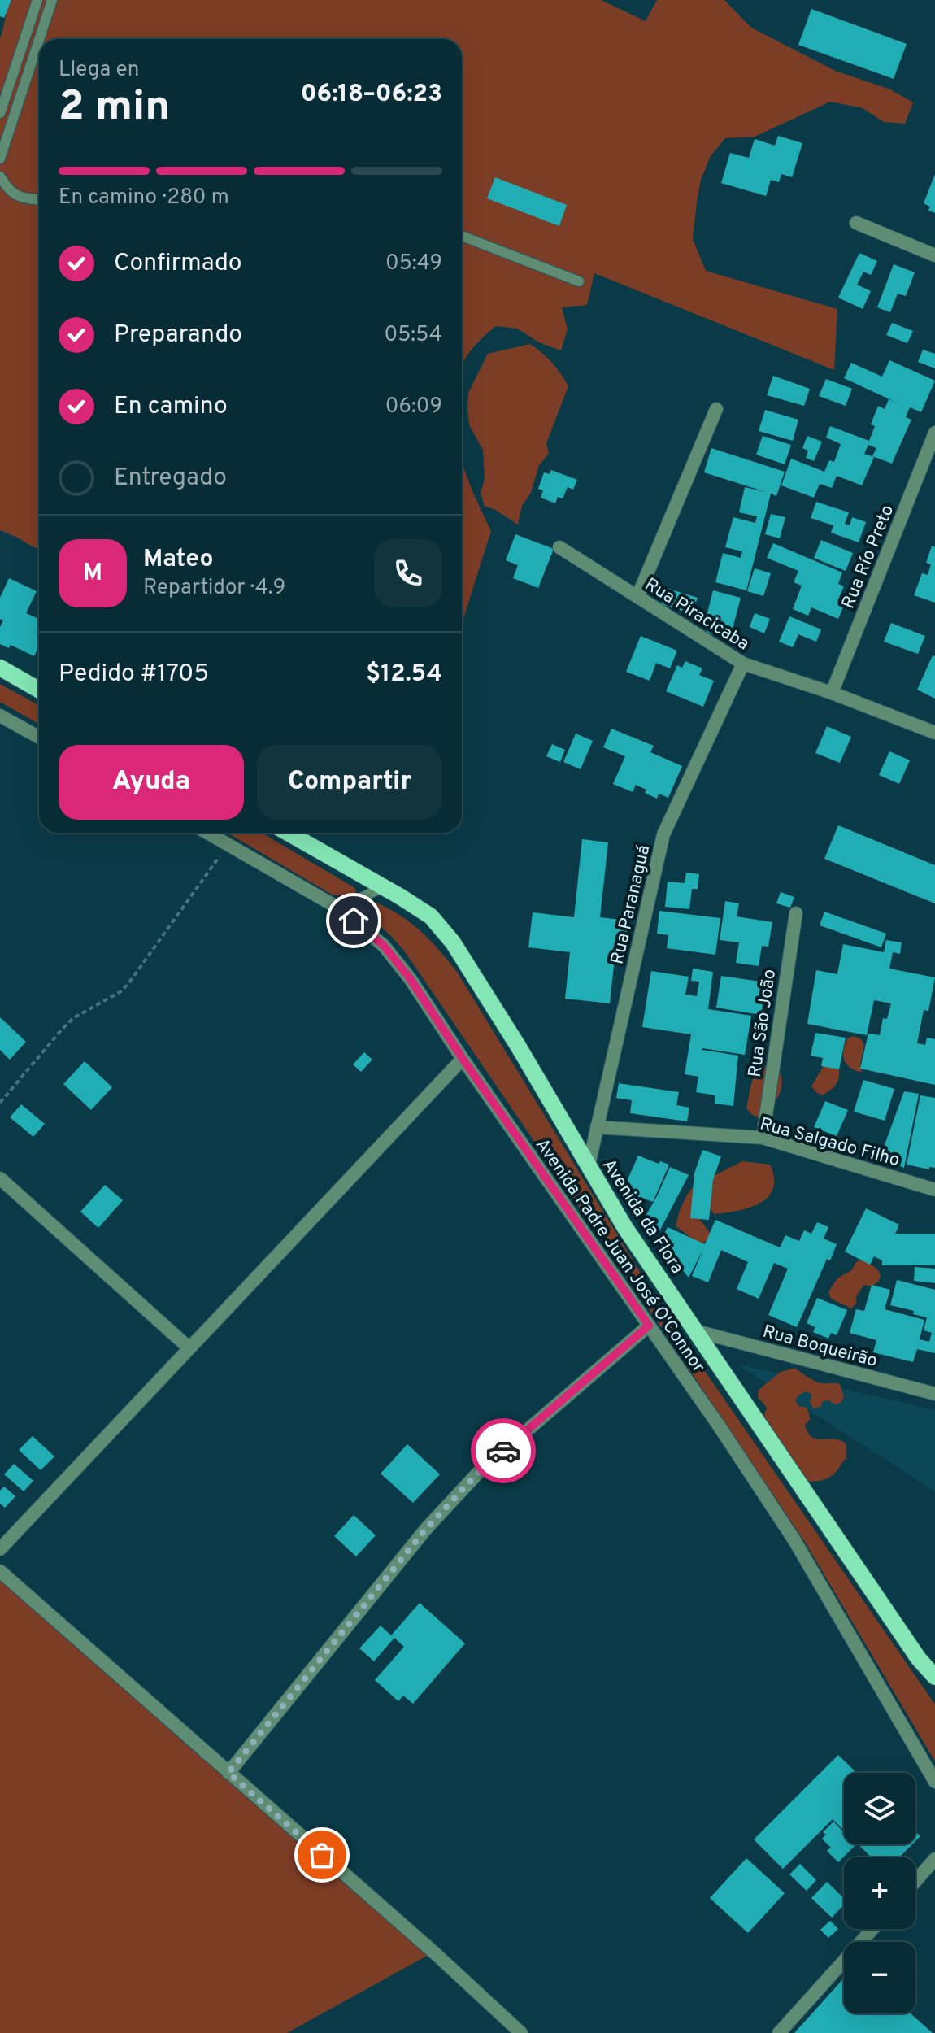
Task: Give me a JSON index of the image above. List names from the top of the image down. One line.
{"streets":{"main road":["Avenida da Flora"],"street":["Rua Río Preto","Rua Piracicaba","Rua Paranaguá","Rua São João","Rua Salgado Filho","Avenida Padre Juan José O'Connor","Rua Boqueirão"]},"crossings":[["Rua Río Preto","Rua Piracicaba"],["Rua Piracicaba","Rua Paranaguá"],["Rua Paranaguá","Rua Salgado Filho"],["Rua Paranaguá","Avenida da Flora"],["Rua São João","Rua Salgado Filho"],["Avenida da Flora","Rua Boqueirão"]],"page":{"heading":["2 min","Llega en","06:18–06:23"],"panel":["Mateo","Repartidor · 4.9","Pedido #1705","$12.54"],"bar":"En camino · 280 m","list":[["Confirmado","05:49"],["Preparando","05:54"],["En camino","06:09"],"Entregado"],"round":"M","buttons":["Ayuda","Compartir"],"map_buttons":["+","−"]}}
